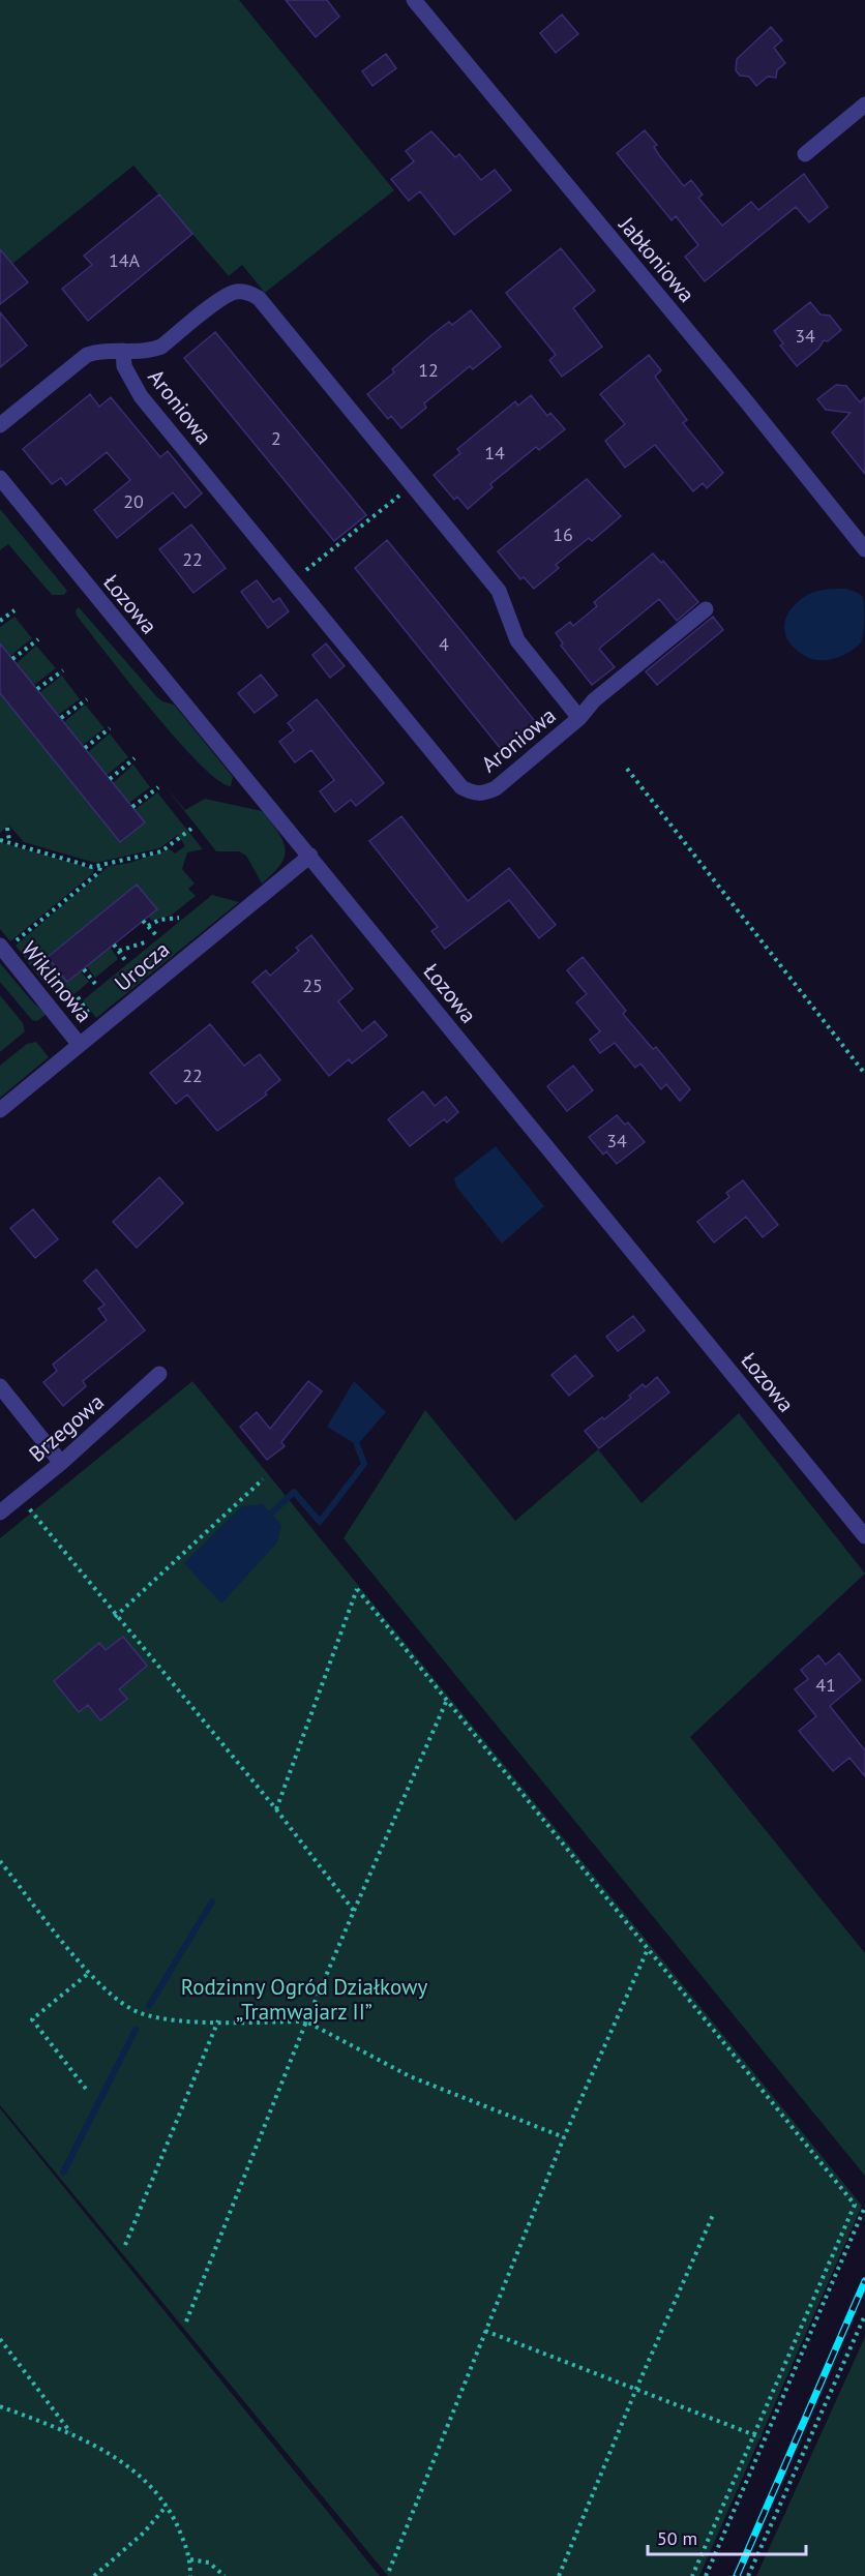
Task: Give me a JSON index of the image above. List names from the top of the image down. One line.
{"streets":{"street":["Jabłoniowa","Aroniowa","Łozowa","Urocza","Wiklinowa","Brzegowa"]},"crossings":[["Łozowa","Urocza"],["Urocza","Wiklinowa"]],"parks":["Rodzinny Ogród Działkowy „Tramwajarz II”"],"house_numbers":["14A","34","12","2","14","20","16","22","4","25","22","34","41"],"scale_bar":"50 m"}
